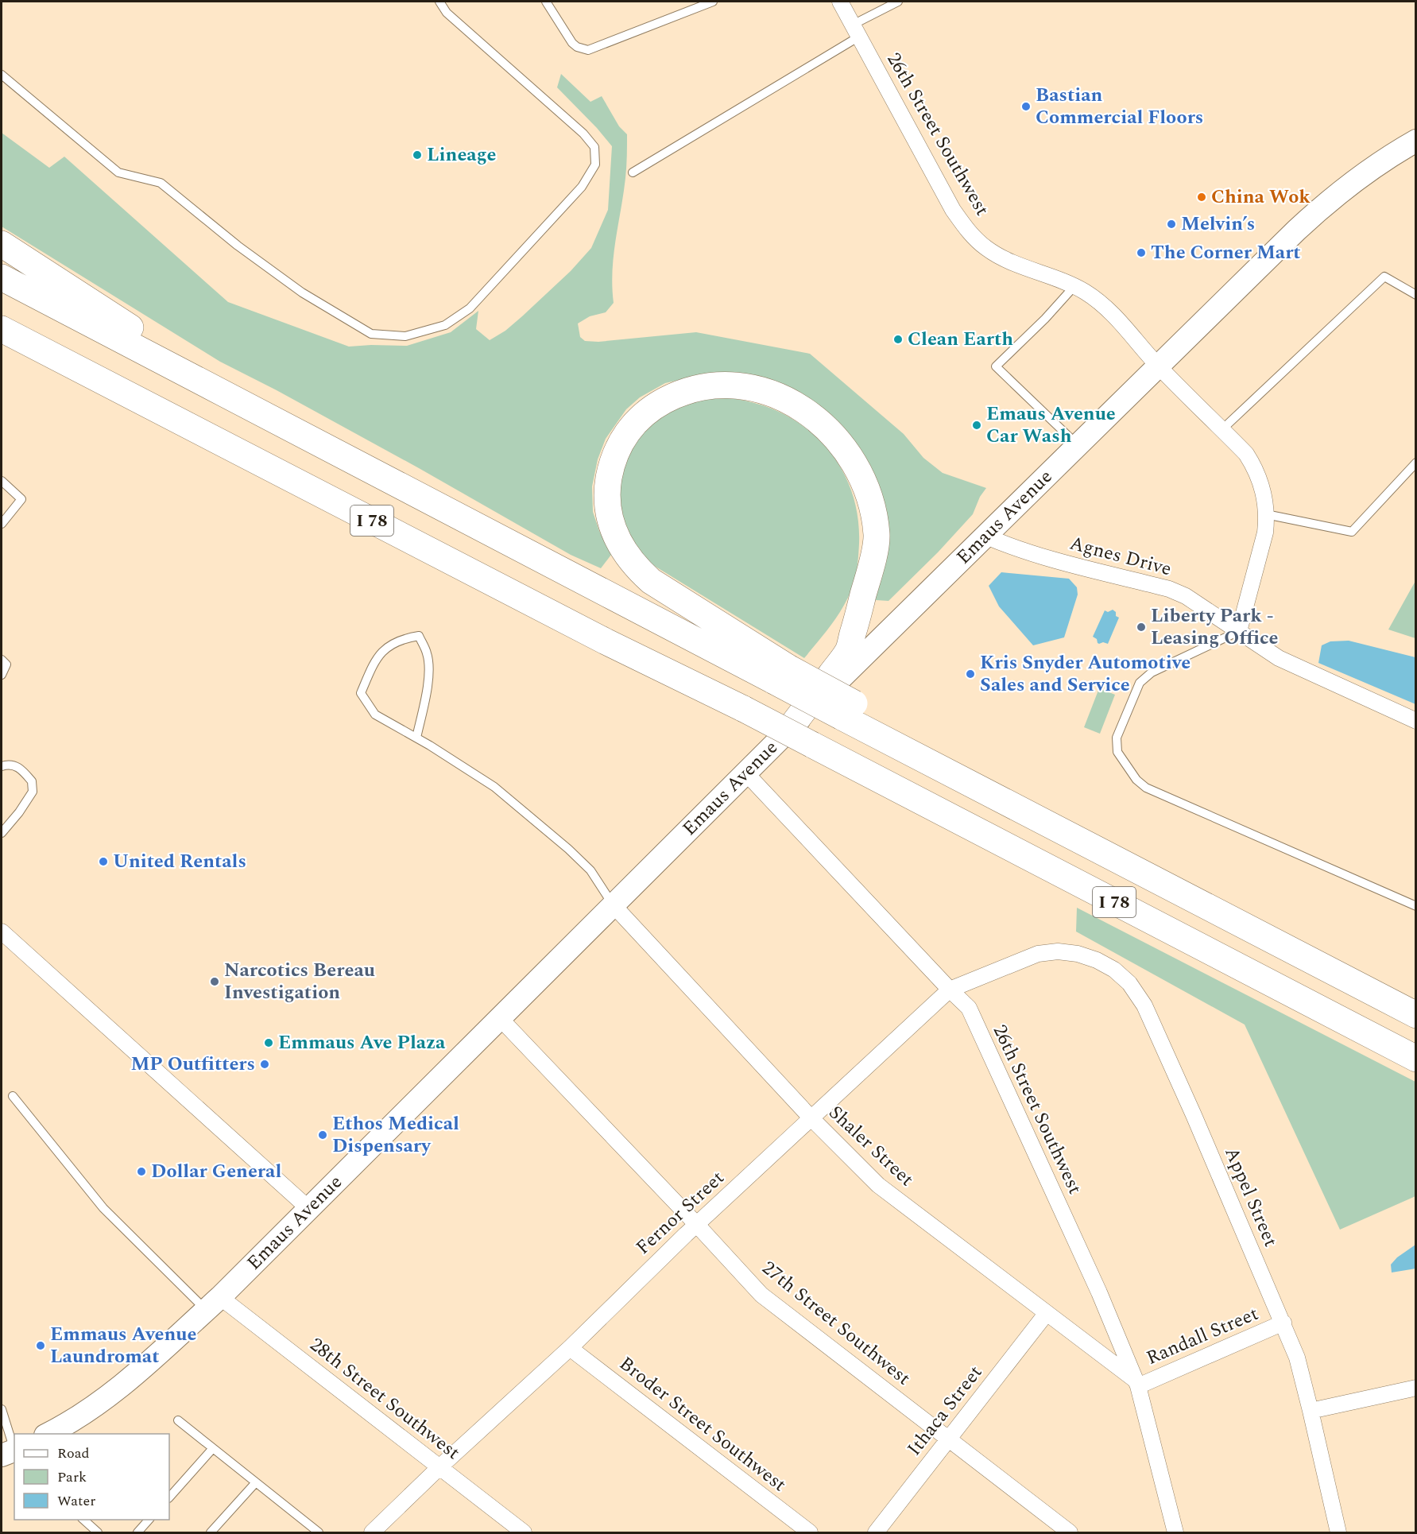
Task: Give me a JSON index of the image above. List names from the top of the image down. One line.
{"streets":{"highway":["I 78"],"main road":["Emaus Avenue"],"street":["26th Street Southwest","Agnes Drive","Shaler Street","Appel Street","Fernor Street","27th Street Southwest","Randall Street","28th Street Southwest","Ithaca Street","Broder Street Southwest"]},"crossings":[["26th Street Southwest","Emaus Avenue"],["26th Street Southwest","Agnes Drive"],["26th Street Southwest","Shaler Street"],["26th Street Southwest","Fernor Street"],["26th Street Southwest","Randall Street"],["Emaus Avenue","Agnes Drive"],["Emaus Avenue","Shaler Street"],["Emaus Avenue","27th Street Southwest"],["Emaus Avenue","28th Street Southwest"],["Shaler Street","Fernor Street"],["Shaler Street","Randall Street"],["Shaler Street","Ithaca Street"],["Appel Street","Fernor Street"],["Appel Street","Randall Street"],["Fernor Street","27th Street Southwest"],["Fernor Street","28th Street Southwest"],["Fernor Street","Broder Street Southwest"],["27th Street Southwest","Ithaca Street"]],"places":["Bastian Commercial Floors","Lineage","China Wok","Melvin’s","The Corner Mart","Clean Earth","Emaus Avenue Car Wash","Liberty Park - Leasing Office","Kris Snyder Automotive Sales and Service","United Rentals","Narcotics Bereau Investigation","Emmaus Ave Plaza","MP Outfitters","Ethos Medical Dispensary","Dollar General","Emmaus Avenue Laundromat"],"legend":["Road","Park","Water"]}
